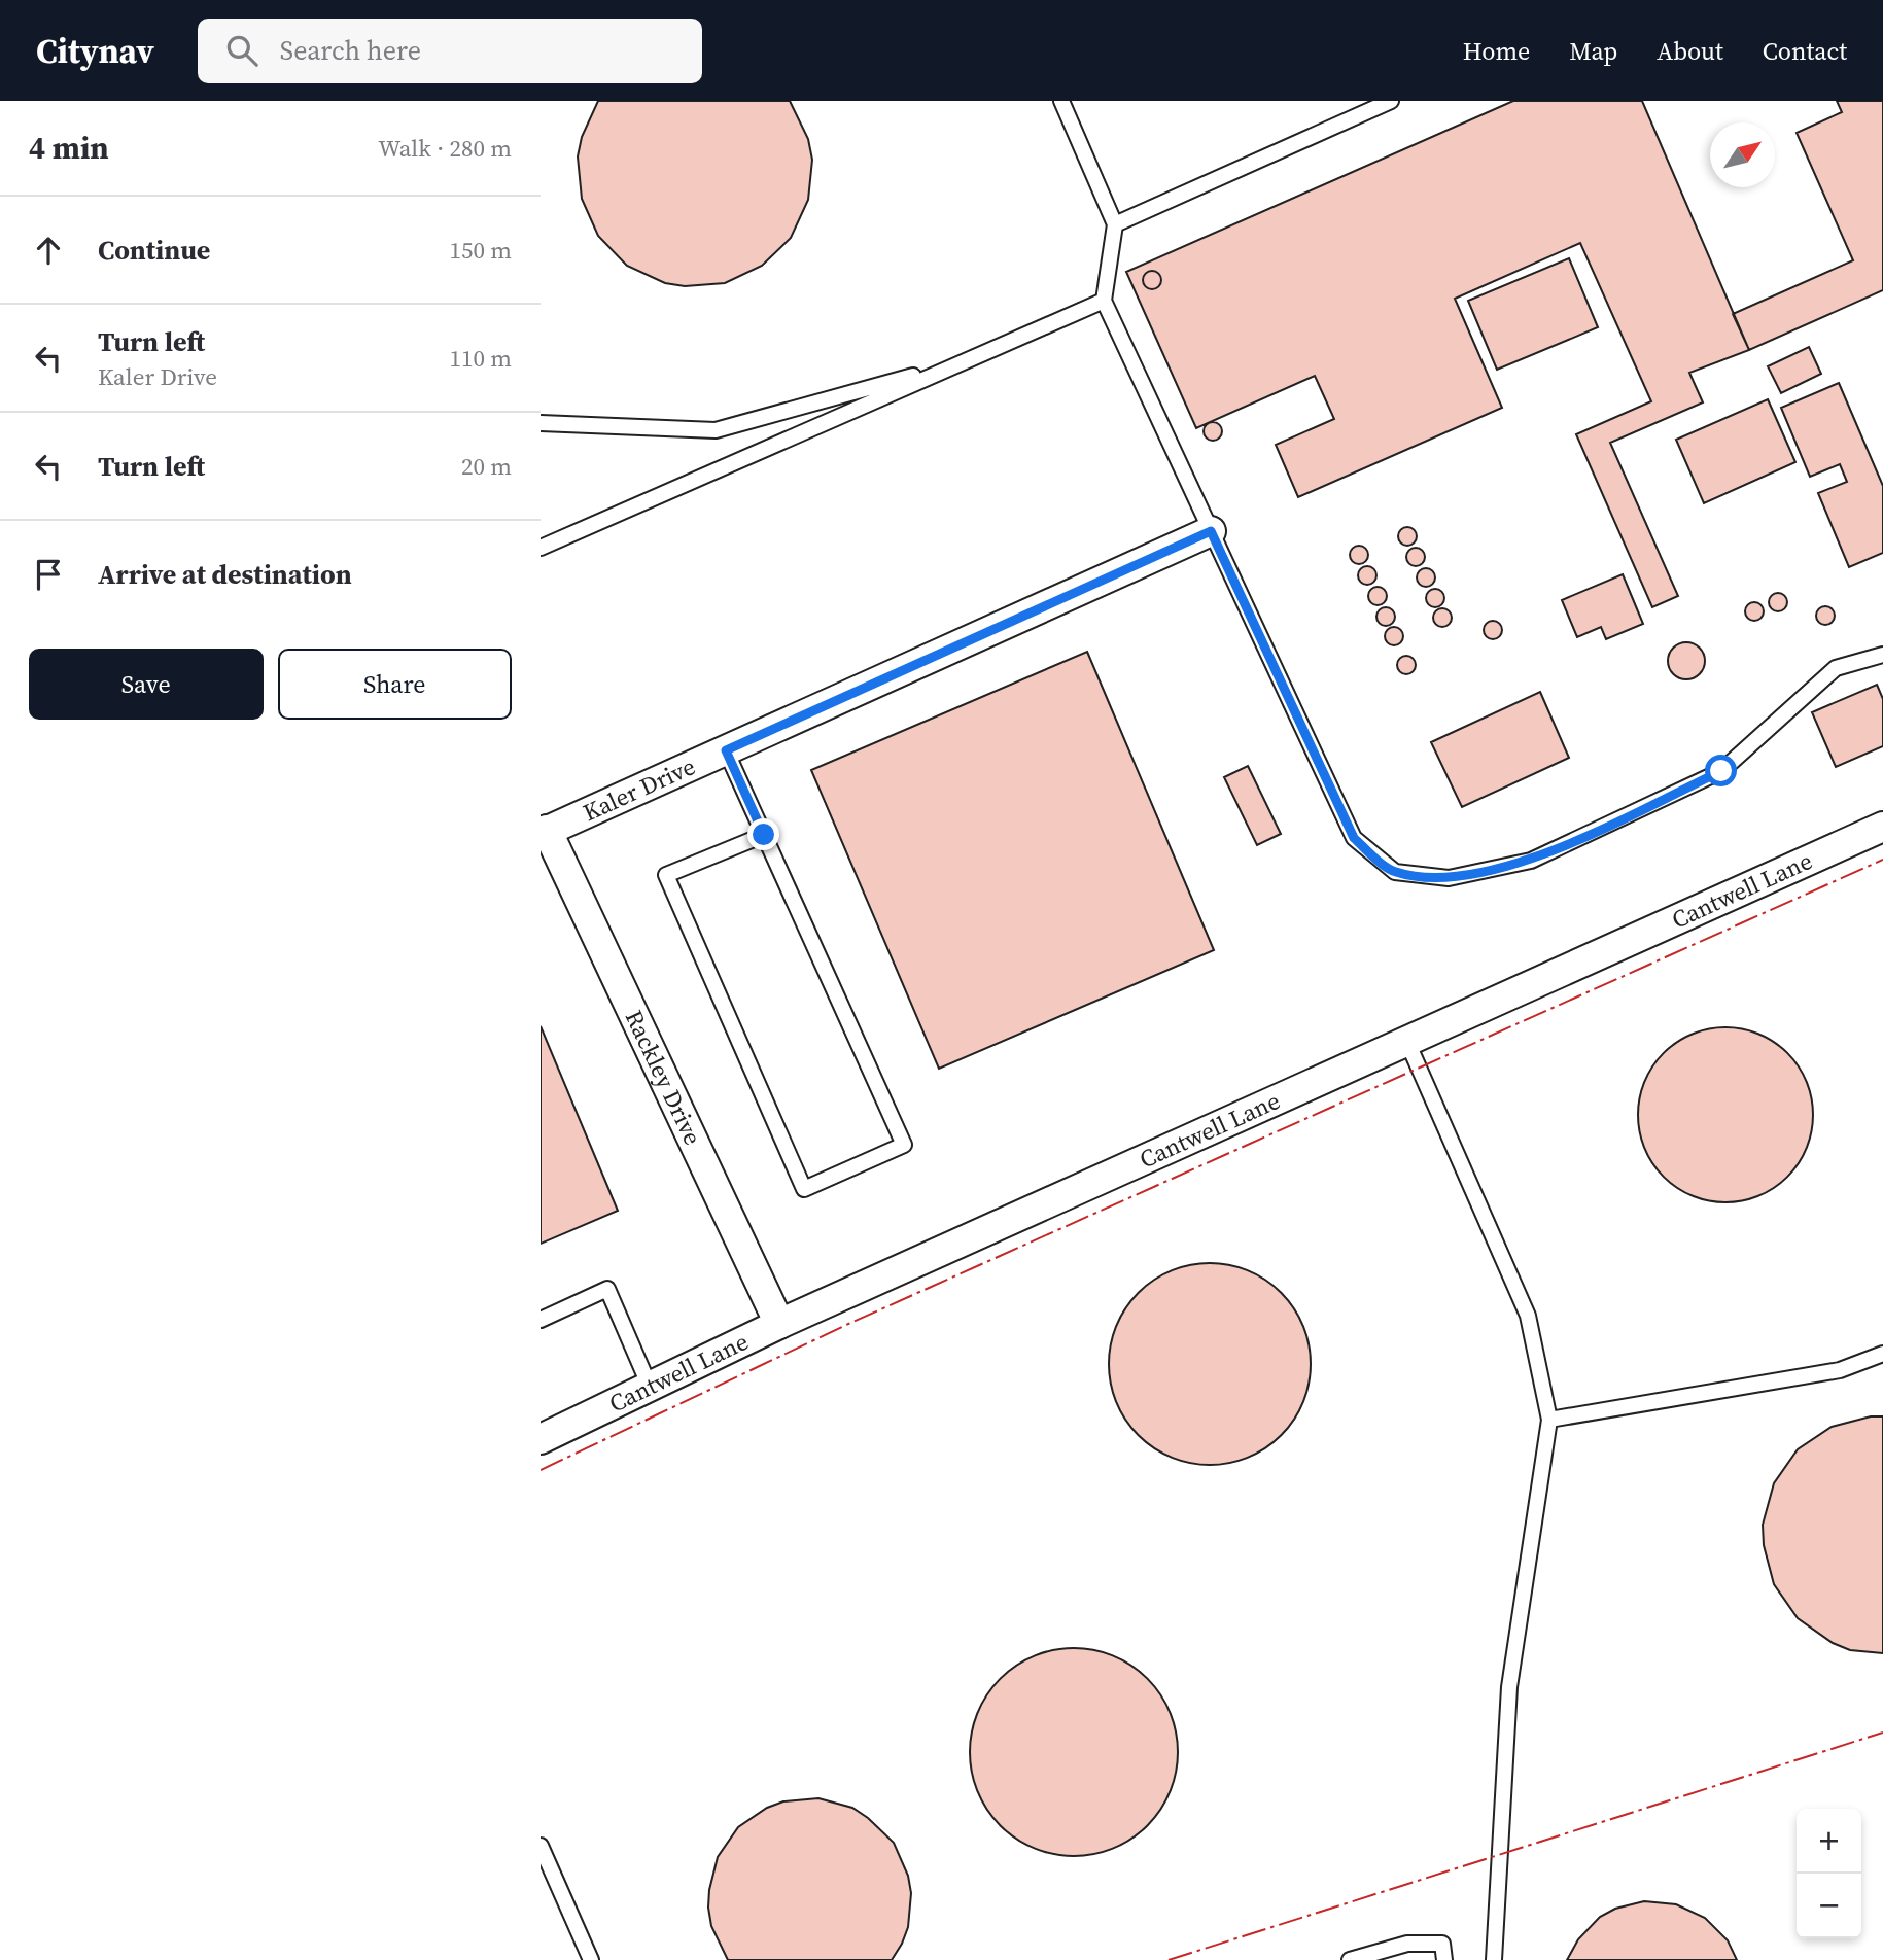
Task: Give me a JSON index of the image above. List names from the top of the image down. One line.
{"streets":{"street":["Kaler Drive","Cantwell Lane","Rackley Drive"]},"crossings":[["Kaler Drive","Rackley Drive"],["Cantwell Lane","Rackley Drive"]],"north":"top right","page":{"header":"Citynav","search":"Search here","nav":["Home","Map","About","Contact"],"heading":["4 min","Walk · 280 m"],"list":[["Continue","150 m"],["Turn left","Kaler Drive","110 m"],["Turn left","20 m"],"Arrive at destination"],"buttons":["Save","Share"],"map_buttons":["+","−"]}}
